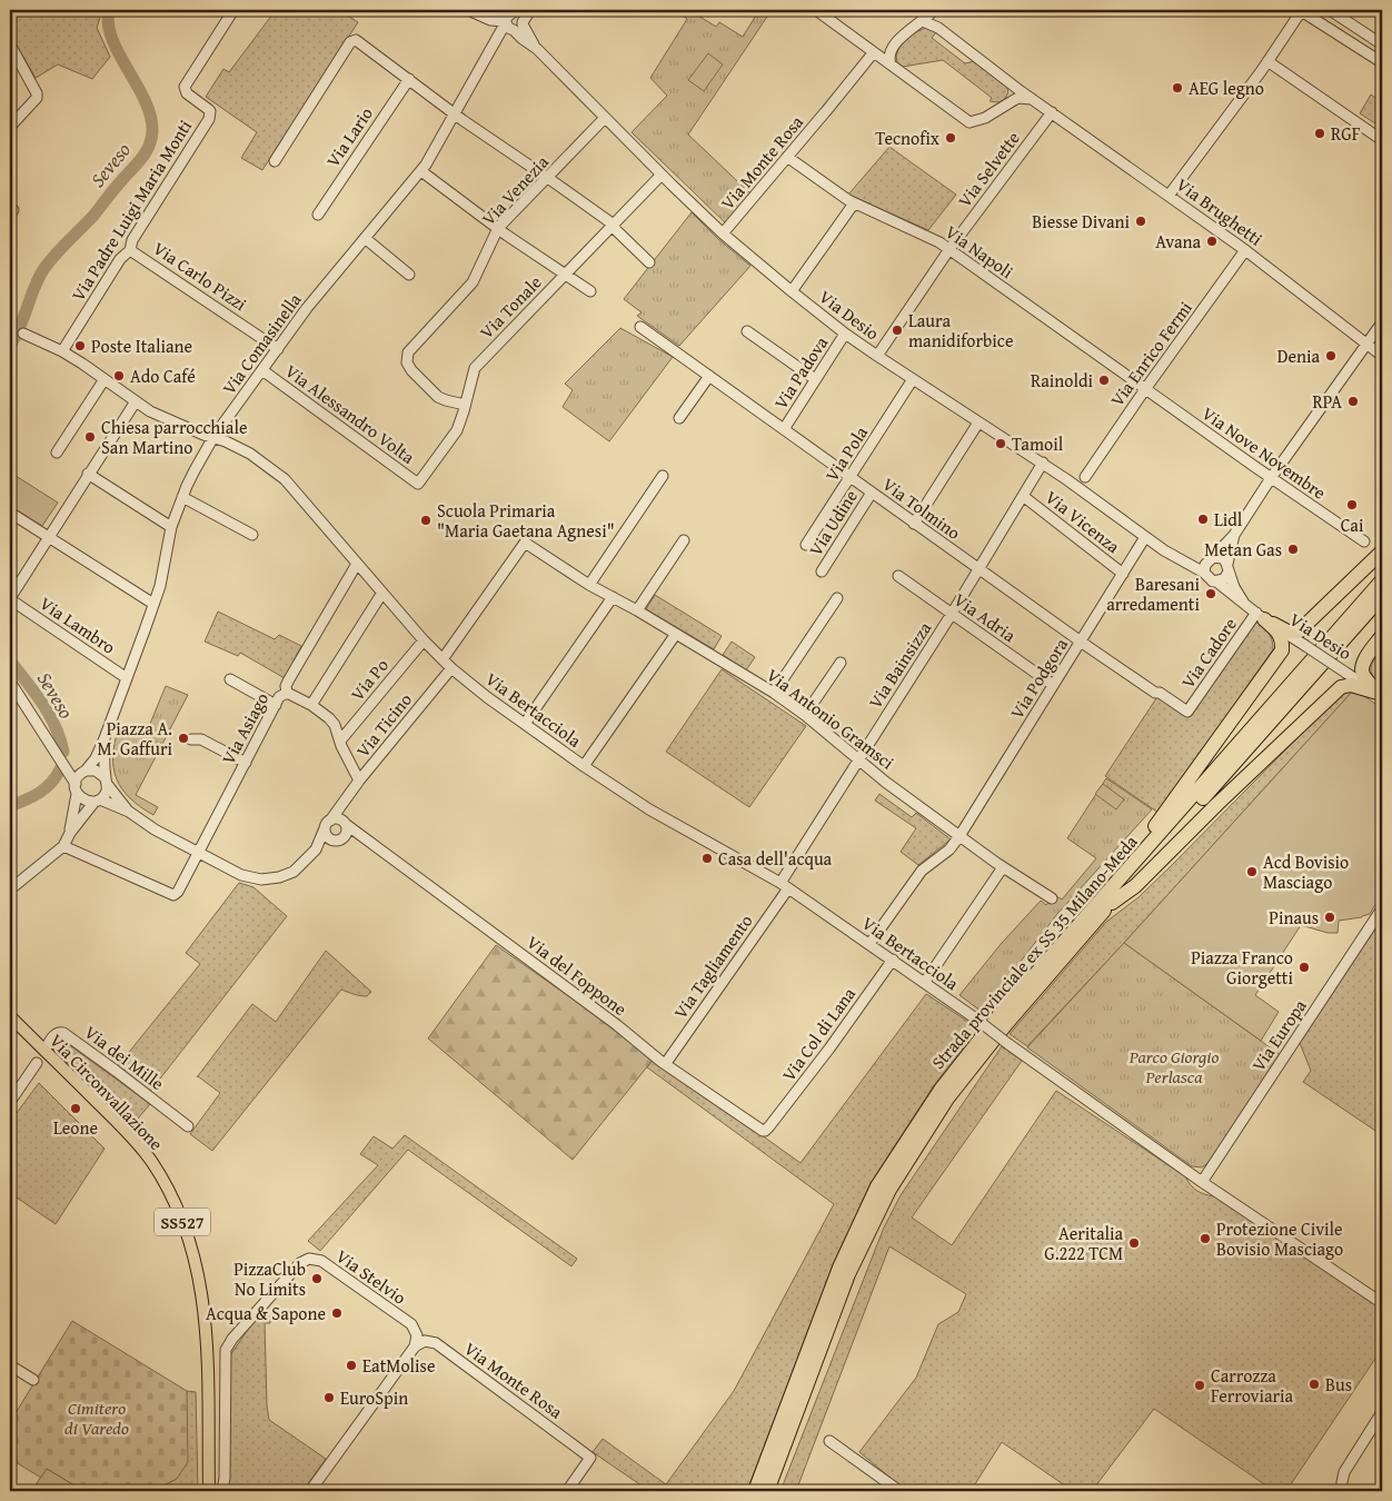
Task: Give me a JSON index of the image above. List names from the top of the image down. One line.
{"streets":{"highway":["Strada provinciale ex SS 35 Milano-Meda"],"main road":["Via Circonvallazione","SS527"],"street":["Via Lario","Via Monte Rosa","Via Selvette","Via Venezia","Via Padre Luigi Maria Monti","Via Brughetti","Via Napoli","Via Carlo Pizzi","Via Tonale","Via Desio","Via Comasinella","Via Enrico Fermi","Via Padova","Via Alessandro Volta","Via Nove Novembre","Via Pola","Via Tolmino","Via Vicenza","Via Udine","Via Adria","Via Lambro","Via Cadore","Via Bainsizza","Via Podgora","Via Po","Via Bertacciola","Via Antonio Gramsci","Via Ticino","Via Asiago","Via Tagliamento","Via del Foppone","Via Col di Lana","Via Europa","Via dei Mille","Via Stelvio"]},"crossings":[["Via Monte Rosa","Via Brughetti"],["Via Monte Rosa","Via Napoli"],["Via Monte Rosa","Via Desio"],["Via Monte Rosa","Via Stelvio"],["Via Selvette","Via Brughetti"],["Via Selvette","Via Napoli"],["Via Selvette","Via Desio"],["Via Venezia","Via Tonale"],["Via Venezia","Via Desio"],["Via Padre Luigi Maria Monti","Via Carlo Pizzi"],["Via Padre Luigi Maria Monti","Via Bertacciola"],["Via Brughetti","Via Enrico Fermi"],["Via Napoli","Via Enrico Fermi"],["Via Napoli","Via Nove Novembre"],["Via Carlo Pizzi","Via Comasinella"],["Via Tonale","Via Desio"],["Via Tonale","Via Alessandro Volta"],["Via Desio","Via Comasinella"],["Via Desio","Via Padova"],["Via Desio","Via Pola"],["Via Desio","Via Cadore"],["Via Desio","Via Bainsizza"],["Via Desio","Via Podgora"],["Via Comasinella","Via Alessandro Volta"],["Via Comasinella","Via Lambro"],["Via Comasinella","Via Bertacciola"],["Via Enrico Fermi","Via Nove Novembre"],["Via Padova","Via Tolmino"],["Via Pola","Via Tolmino"],["Via Tolmino","Via Udine"],["Via Tolmino","Via Cadore"],["Via Tolmino","Via Bainsizza"],["Via Tolmino","Via Podgora"],["Via Vicenza","Via Bainsizza"],["Via Vicenza","Via Podgora"],["Via Adria","Via Bainsizza"],["Via Adria","Via Podgora"],["Via Bainsizza","Via Bertacciola"],["Via Bainsizza","Via Antonio Gramsci"],["Via Bainsizza","Via Tagliamento"],["Via Podgora","Via Bertacciola"],["Via Podgora","Via Antonio Gramsci"],["Via Po","Via Bertacciola"],["Via Bertacciola","Via Antonio Gramsci"],["Via Bertacciola","Via Ticino"],["Via Bertacciola","Via Asiago"],["Via Bertacciola","Via Tagliamento"],["Via Bertacciola","Via Col di Lana"],["Via Bertacciola","Via Europa"],["Via Ticino","Via Asiago"],["Via Ticino","Via del Foppone"],["Via Tagliamento","Via del Foppone"],["Via del Foppone","Via Col di Lana"],["Via dei Mille","Via Circonvallazione"]],"water":["Seveso"],"parks":["Parco Giorgio Perlasca","Cimitero di Varedo"],"places":["AEG legno","RGF","Tecnofix","Biesse Divani","Avana","Laura manidiforbice","Poste Italiane","Denia","Ado Café","Rainoldi","RPA","Chiesa parrocchiale San Martino","Tamoil","Cai","Lidl","Scuola Primaria \"Maria Gaetana Agnesi\"","Metan Gas","Baresani arredamenti","Piazza A. M. Gaffuri","Casa dell'acqua","Acd Bovisio Masciago","Pinaus","Piazza Franco Giorgetti","Leone","Protezione Civile Bovisio Masciago","Aeritalia G.222 TCM","PizzaClub No Limits","Acqua & Sapone","EatMolise","Bus","Carrozza Ferroviaria","EuroSpin"]}
